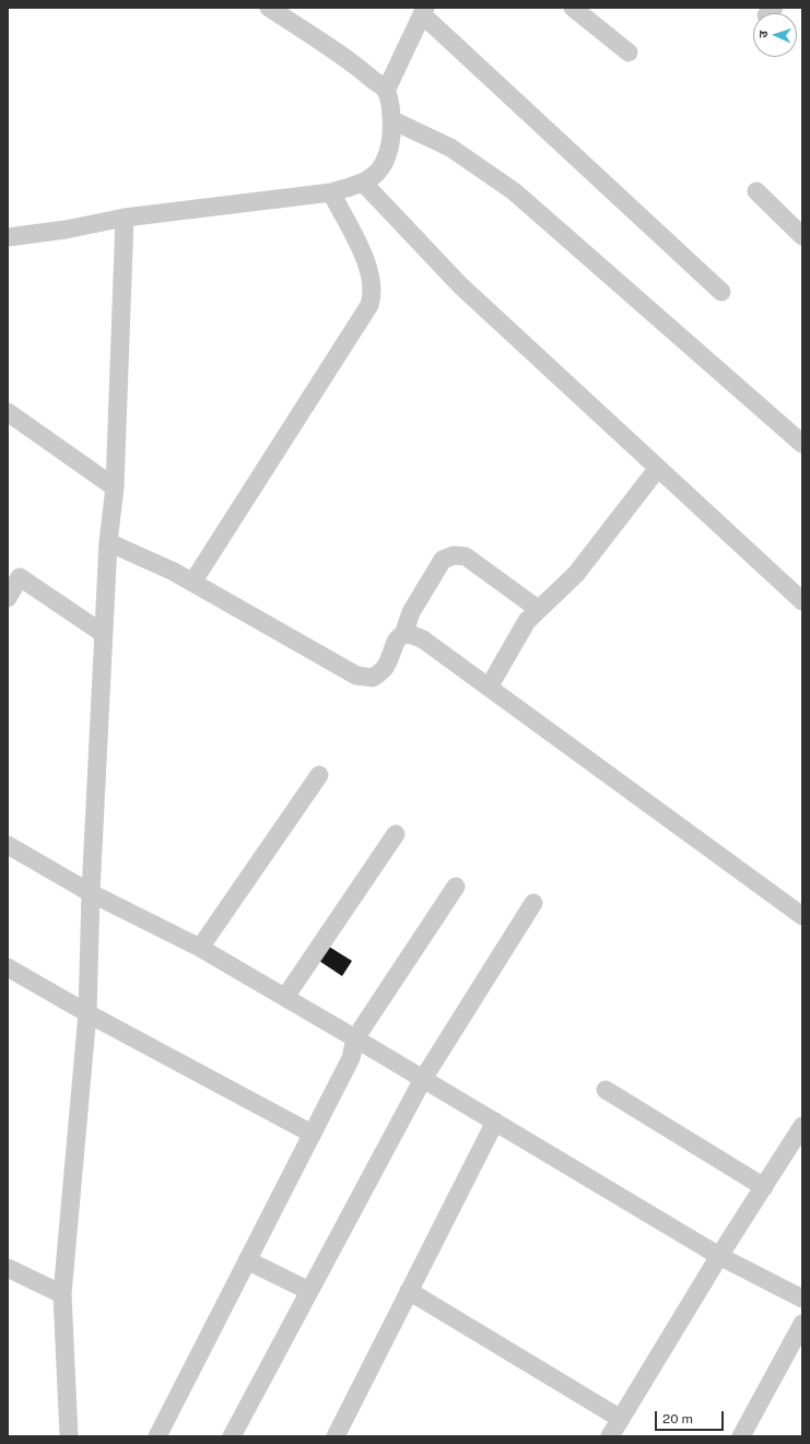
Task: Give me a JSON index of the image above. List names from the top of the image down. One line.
{"scale_bar":"20 m","north":"left"}
